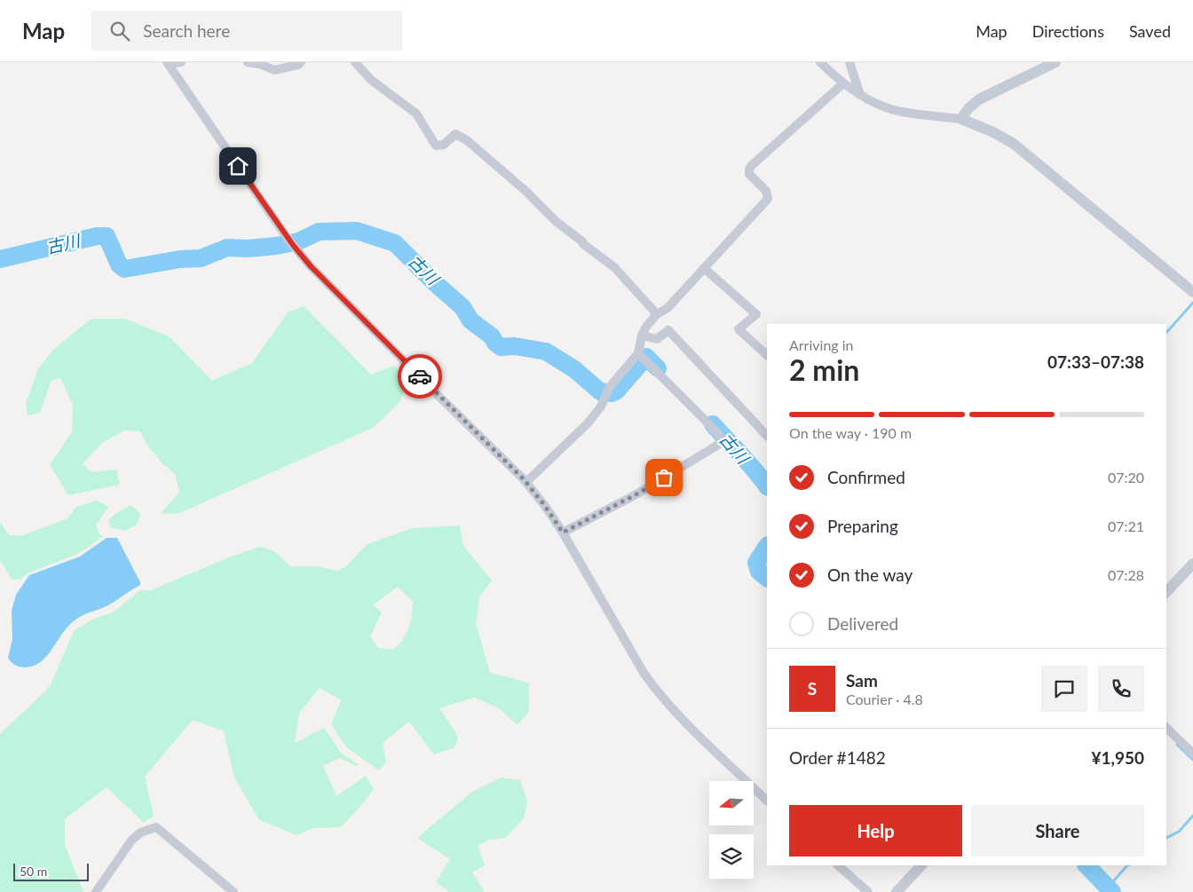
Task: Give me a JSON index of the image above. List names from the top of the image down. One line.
{"water":["古川"],"scale_bar":"50 m","north":"left","page":{"header":"Map","search":"Search here","nav":["Map","Directions","Saved"],"heading":["2 min","Arriving in","07:33–07:38"],"panel":["Sam","Courier · 4.8","Order #1482","¥1,950"],"bar":"On the way · 190 m","list":[["Confirmed","07:20"],["Preparing","07:21"],["On the way","07:28"],"Delivered"],"round":"S","buttons":["Help","Share"],"scale":"50 m"}}
